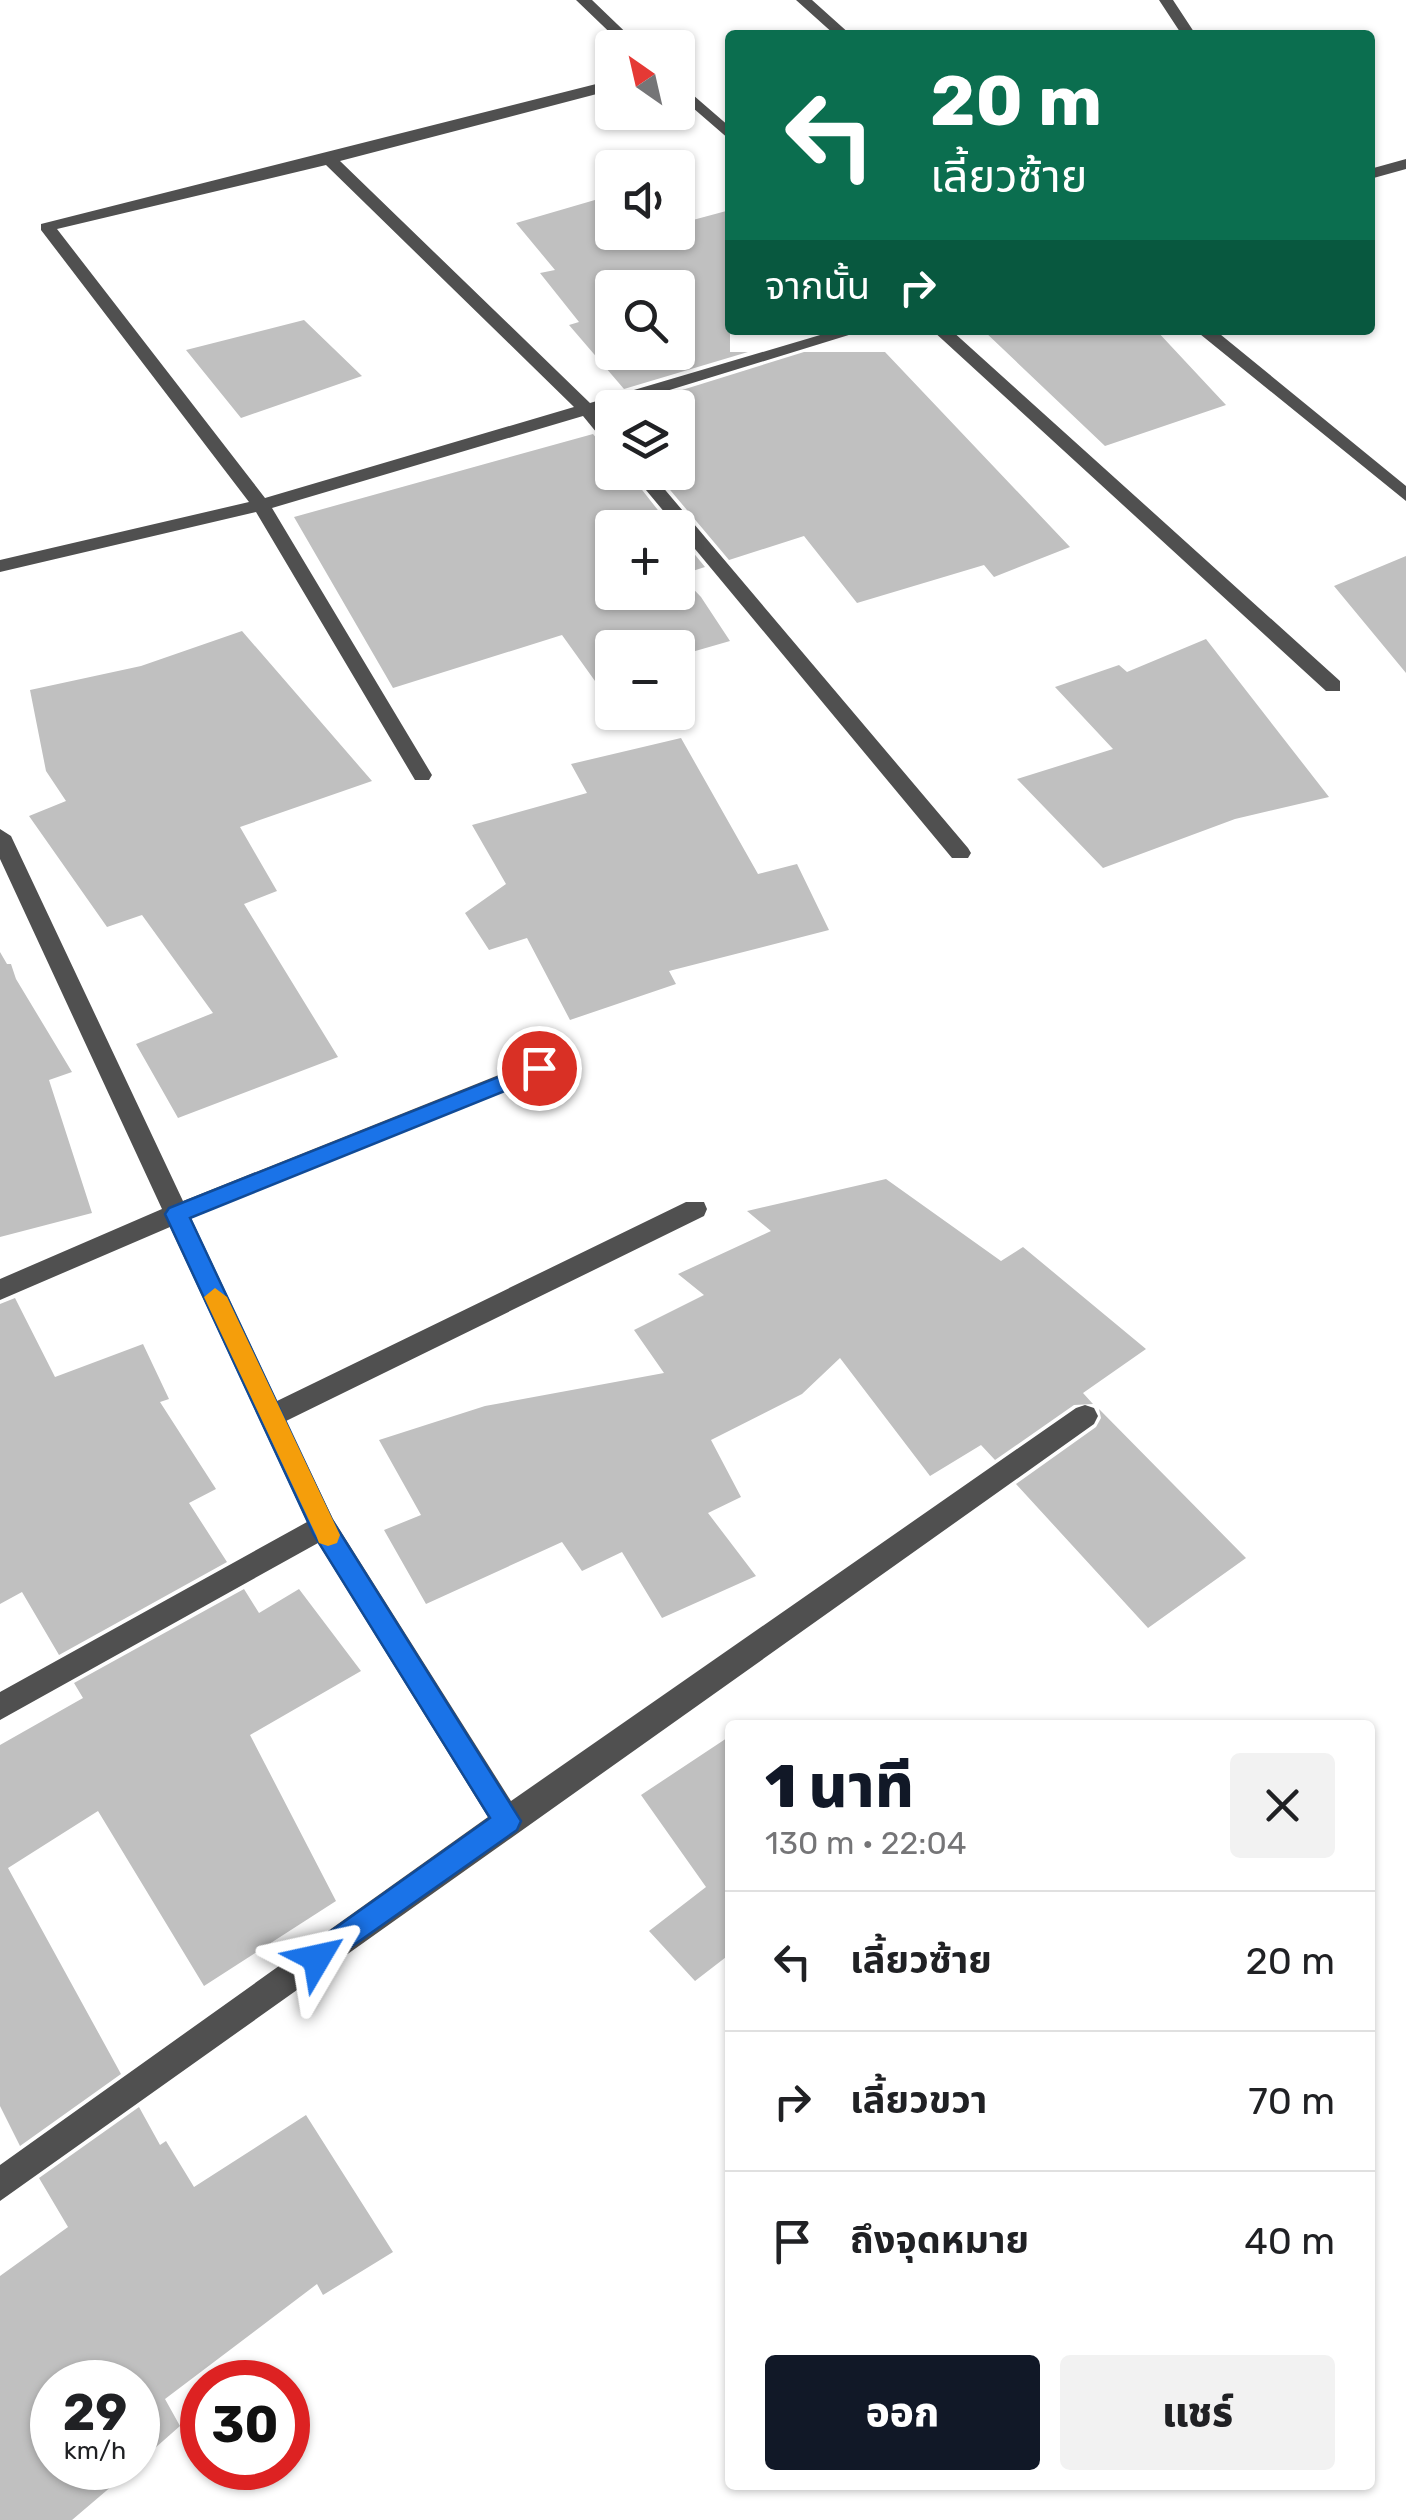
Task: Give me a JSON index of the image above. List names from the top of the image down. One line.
{"north":"top left","page":{"map_buttons":["+","−"],"turn":["20 m","เลี้ยวซ้าย"],"then":"จากนั้น","heading":["1 นาที","130 m · 22:04"],"list":[{"name":"เลี้ยวซ้าย","value":"20 m"},{"name":"เลี้ยวขวา","value":"70 m"},{"name":"ถึงจุดหมาย","value":"40 m"}],"buttons":["ออก","แชร์"],"speed":"29 km/h","limit":"30"}}
